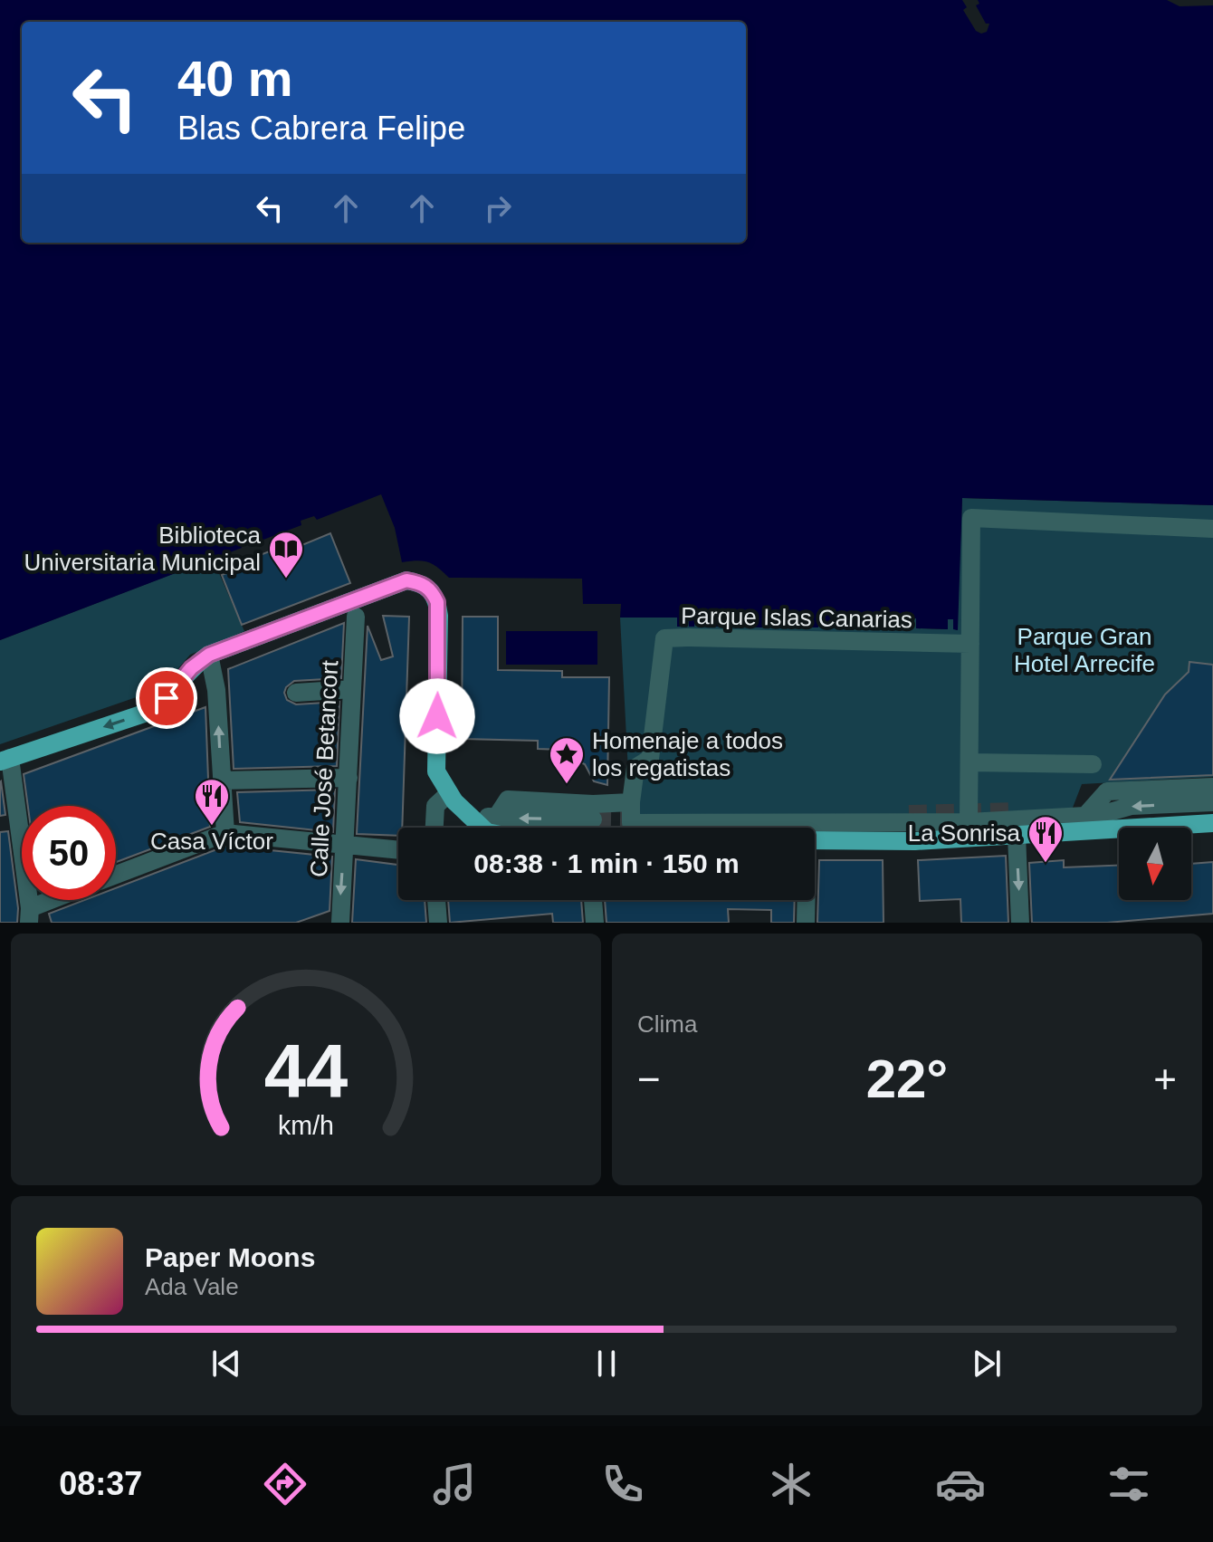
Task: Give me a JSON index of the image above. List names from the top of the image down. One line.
{"streets":{"street":["Parque Islas Canarias","Calle José Betancort"]},"parks":["Parque Gran Hotel Arrecife"],"places":{"library":["Biblioteca Universitaria Municipal"],"place":["Homenaje a todos los regatistas"],"restaurant":["Casa Víctor","La Sonrisa"]},"north":"bottom","page":{"turn":["40 m","Blas Cabrera Felipe"],"limit":"50","trip":"08:38 · 1 min · 150 m","tile":"Clima","heat":["−","22°","+"],"song":["Paper Moons","Ada Vale"],"tabs":"08:37","gauge":["44","km/h"]}}
